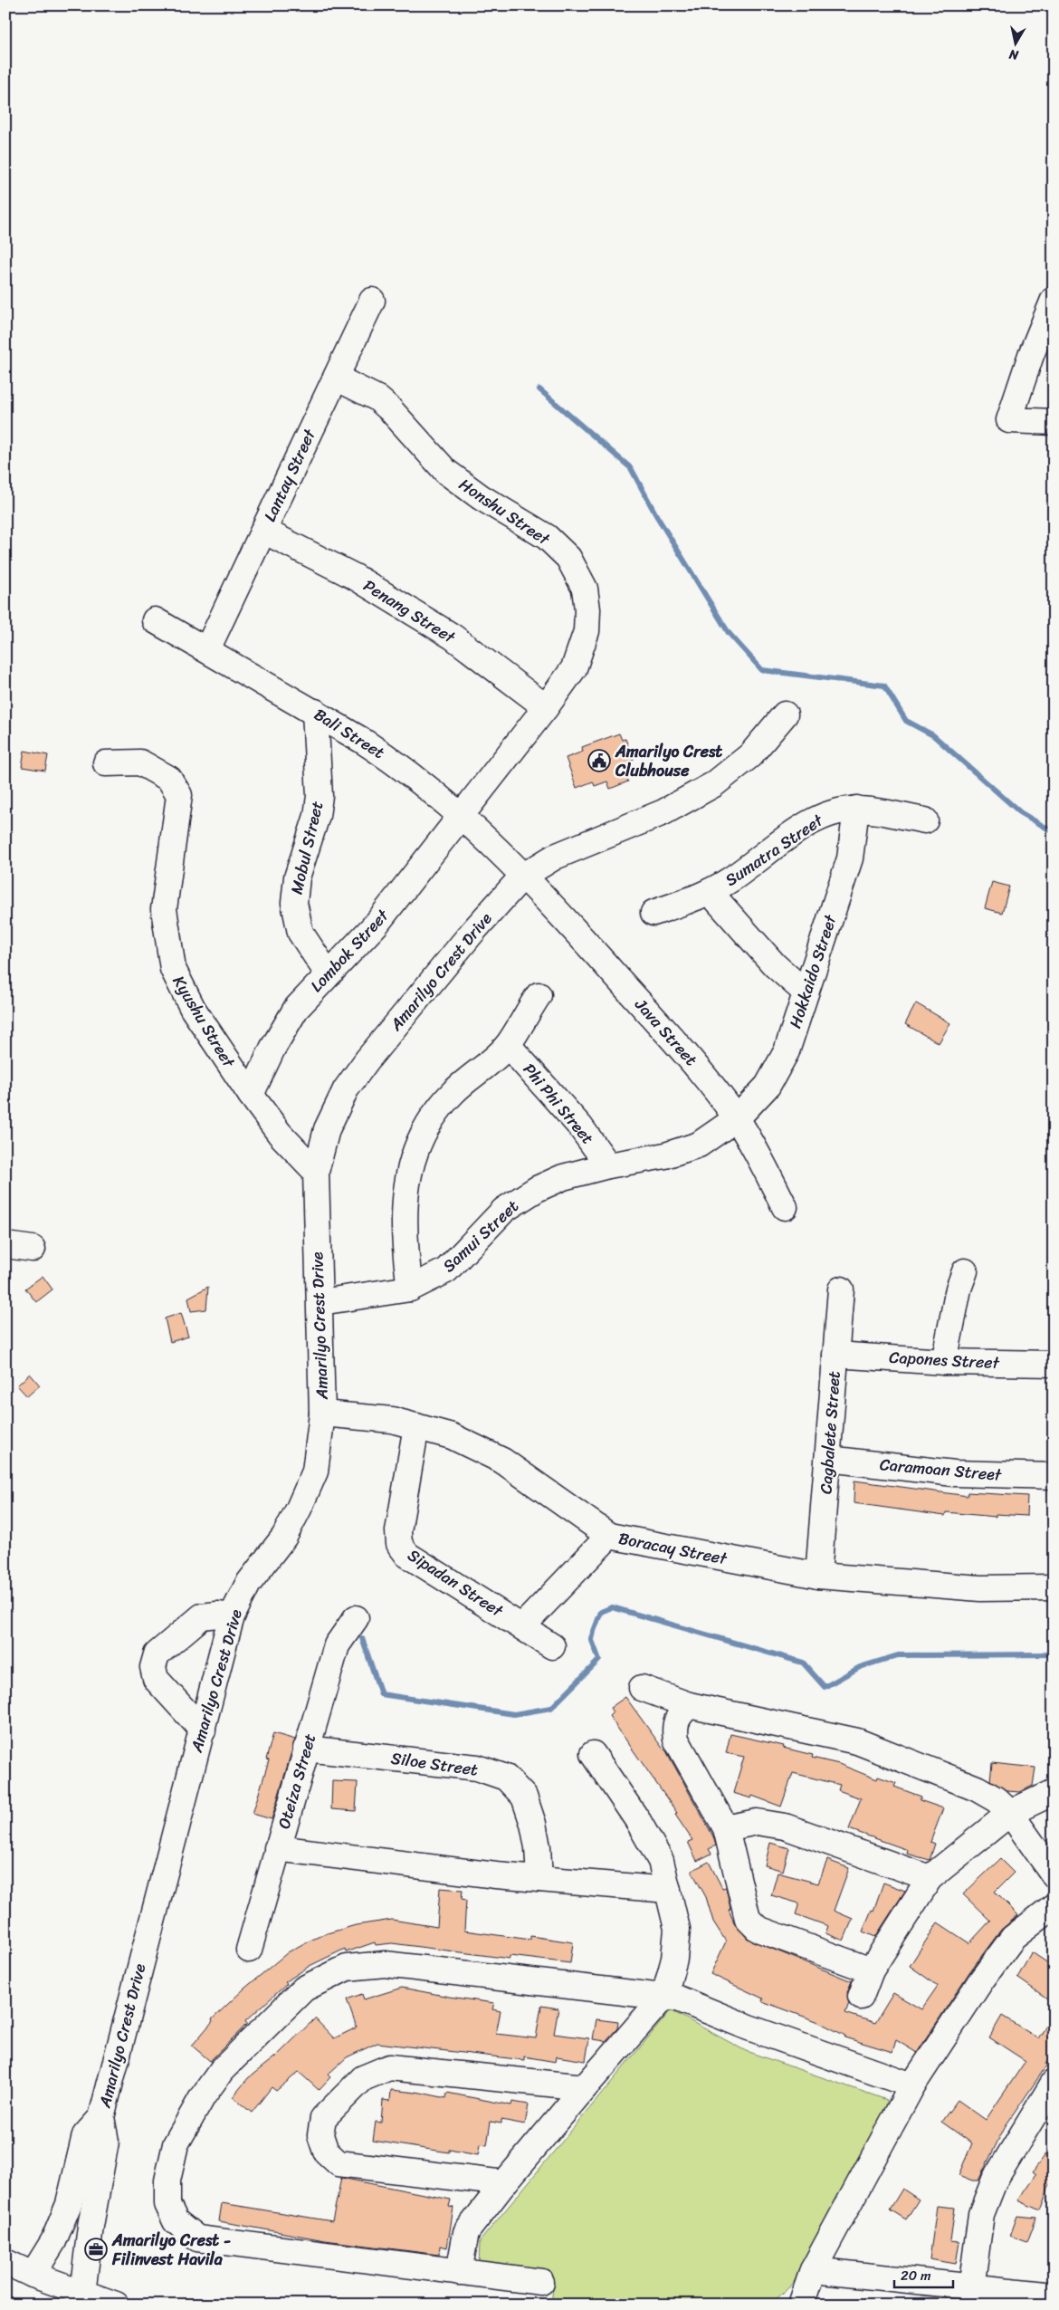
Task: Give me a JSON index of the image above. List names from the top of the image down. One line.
{"streets":{"street":["Lantay Street","Honshu Street","Penang Street","Bali Street","Mobul Street","Sumatra Street","Lombok Street","Amarilyo Crest Drive","Hokkaido Street","Kyushu Street","Java Street","Phi Phi Street","Samui Street","Capones Street","Cagbalete Street","Caramoan Street","Boracay Street","Sipadan Street","Siloe Street","Oteiza Street"]},"crossings":[["Lantay Street","Honshu Street"],["Lantay Street","Penang Street"],["Lantay Street","Bali Street"],["Honshu Street","Penang Street"],["Honshu Street","Bali Street"],["Honshu Street","Lombok Street"],["Bali Street","Mobul Street"],["Bali Street","Lombok Street"],["Bali Street","Amarilyo Crest Drive"],["Bali Street","Java Street"],["Mobul Street","Lombok Street"],["Sumatra Street","Hokkaido Street"],["Lombok Street","Kyushu Street"],["Amarilyo Crest Drive","Kyushu Street"],["Amarilyo Crest Drive","Java Street"],["Amarilyo Crest Drive","Samui Street"],["Amarilyo Crest Drive","Boracay Street"],["Hokkaido Street","Java Street"],["Hokkaido Street","Samui Street"],["Java Street","Samui Street"],["Phi Phi Street","Samui Street"],["Capones Street","Cagbalete Street"],["Cagbalete Street","Caramoan Street"],["Cagbalete Street","Boracay Street"],["Boracay Street","Sipadan Street"],["Siloe Street","Oteiza Street"]],"places":{"public building":["Amarilyo Crest Clubhouse"],"office":["Amarilyo Crest - Filinvest Havila"]},"scale_bar":"20 m","north":"bottom"}
